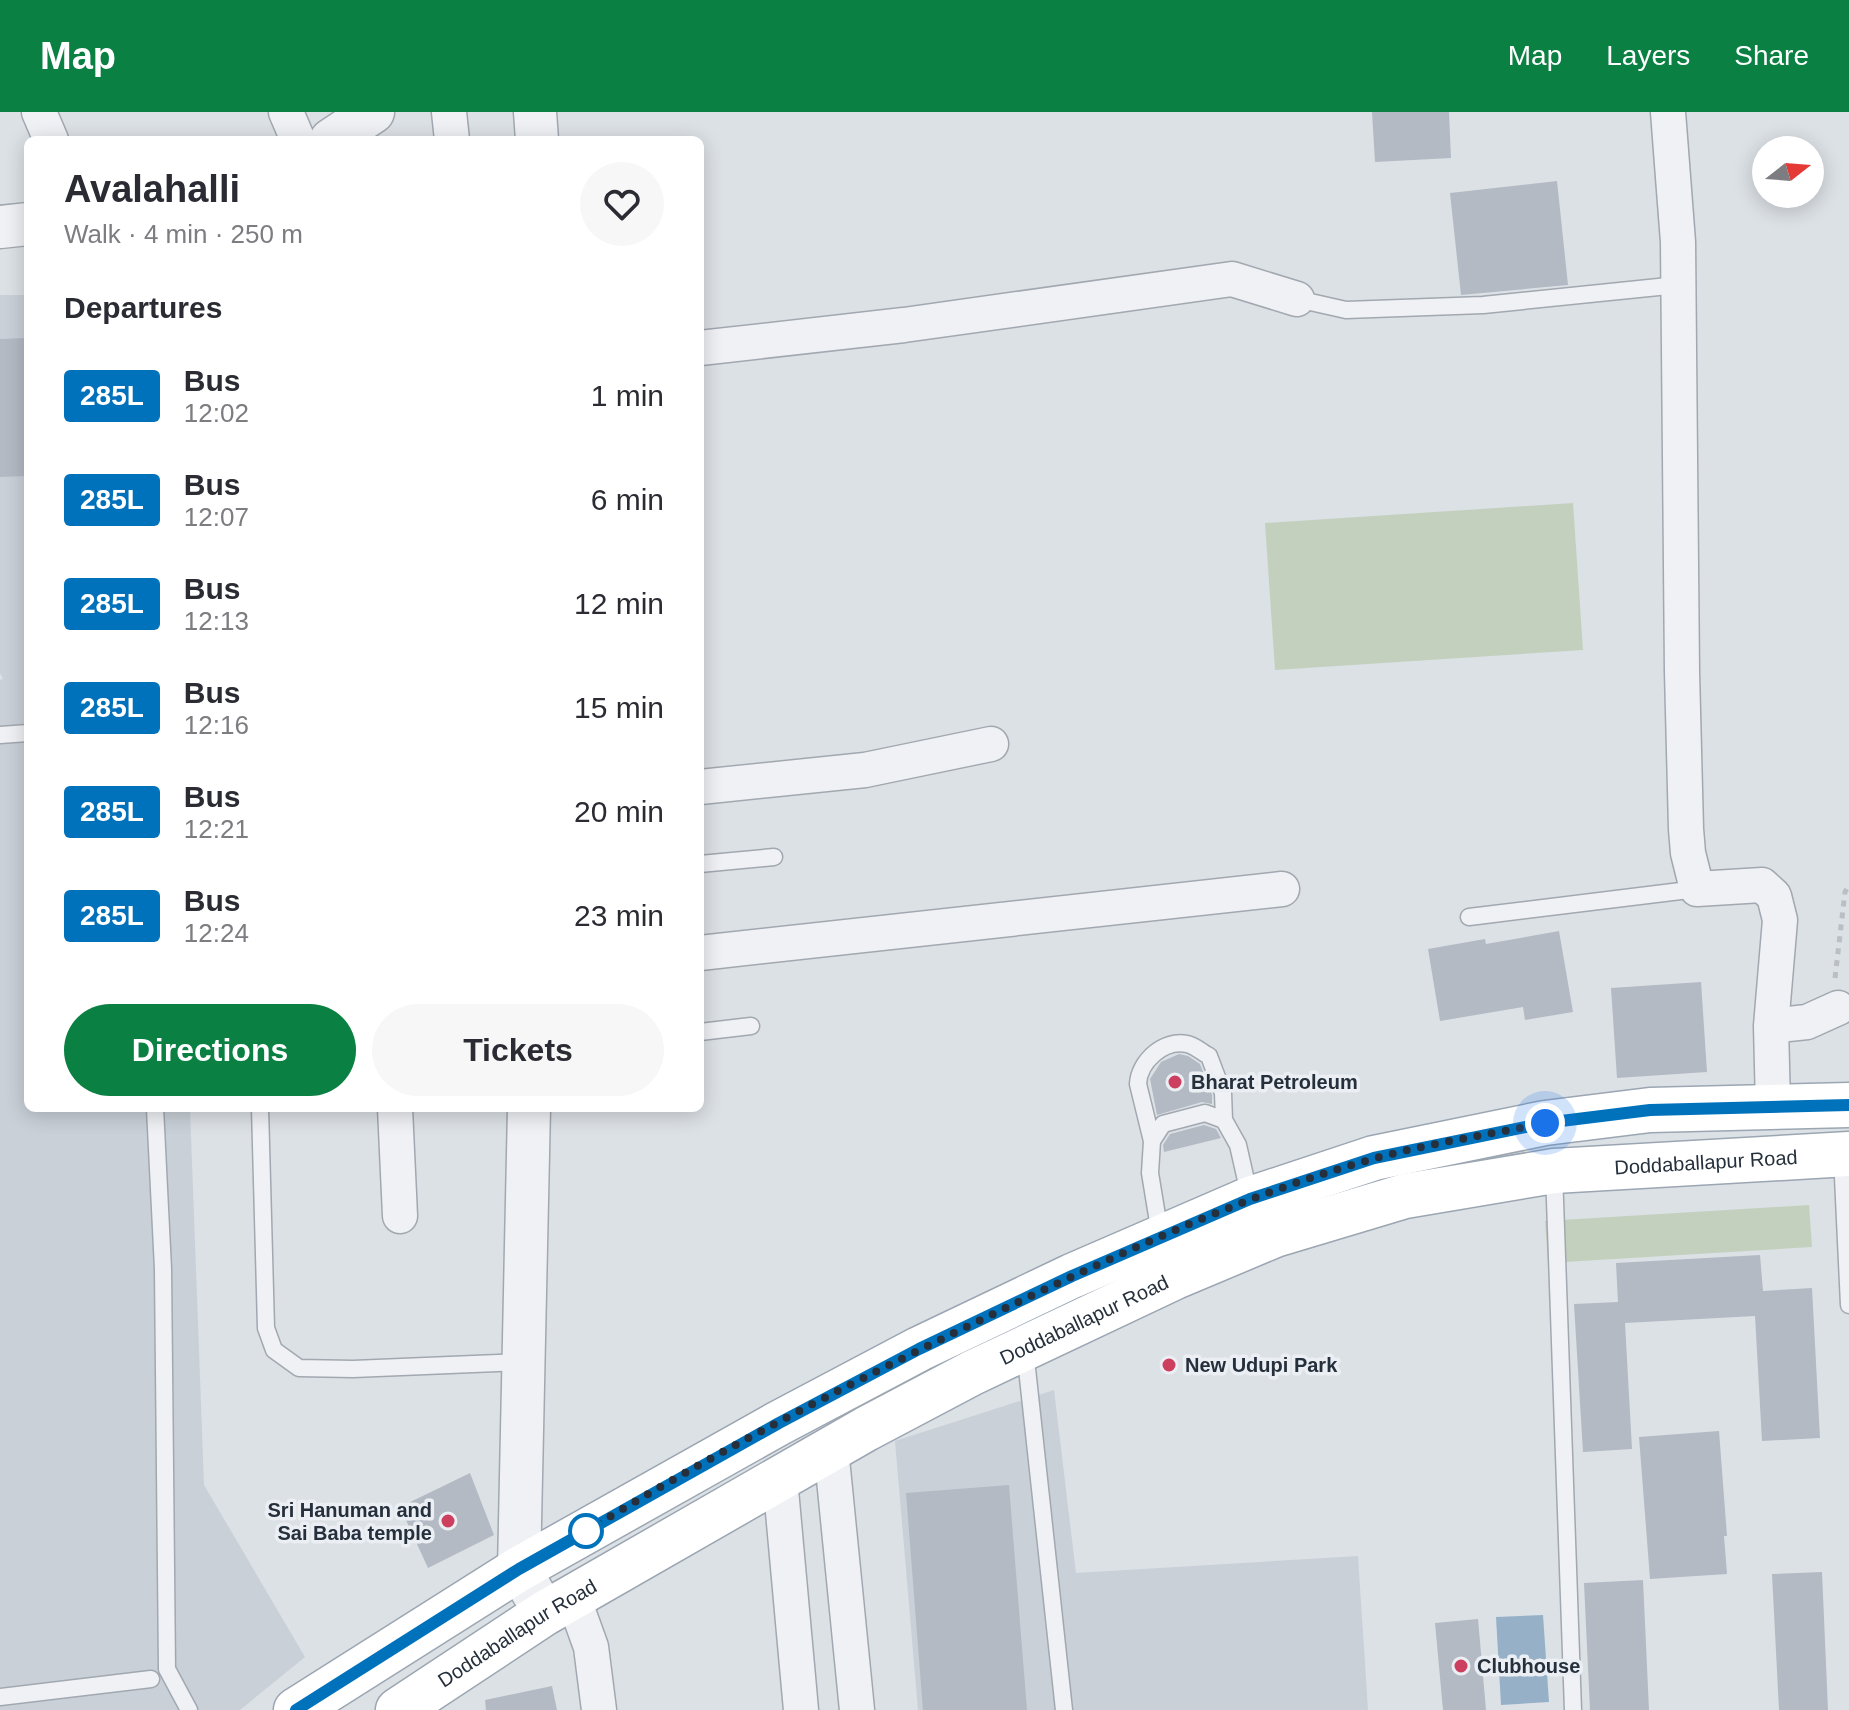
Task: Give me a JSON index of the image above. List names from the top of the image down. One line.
{"streets":{"main road":["Doddaballapur Road"]},"places":["Bharat Petroleum","New Udupi Park","Sri Hanuman and Sai Baba temple","Clubhouse"],"lines":["bus line 285L"],"north":"right","page":{"header":"Map","nav":["Map","Layers","Share"],"heading":[["Avalahalli","Walk · 4 min · 250 m"],"Departures"],"list":[{"mark":"285L","name":"Bus","note":"12:02","value":"1 min"},{"mark":"285L","name":"Bus","note":"12:07","value":"6 min"},{"mark":"285L","name":"Bus","note":"12:13","value":"12 min"},{"mark":"285L","name":"Bus","note":"12:16","value":"15 min"},{"mark":"285L","name":"Bus","note":"12:21","value":"20 min"},{"mark":"285L","name":"Bus","note":"12:24","value":"23 min"}],"buttons":["Directions","Tickets"]}}
